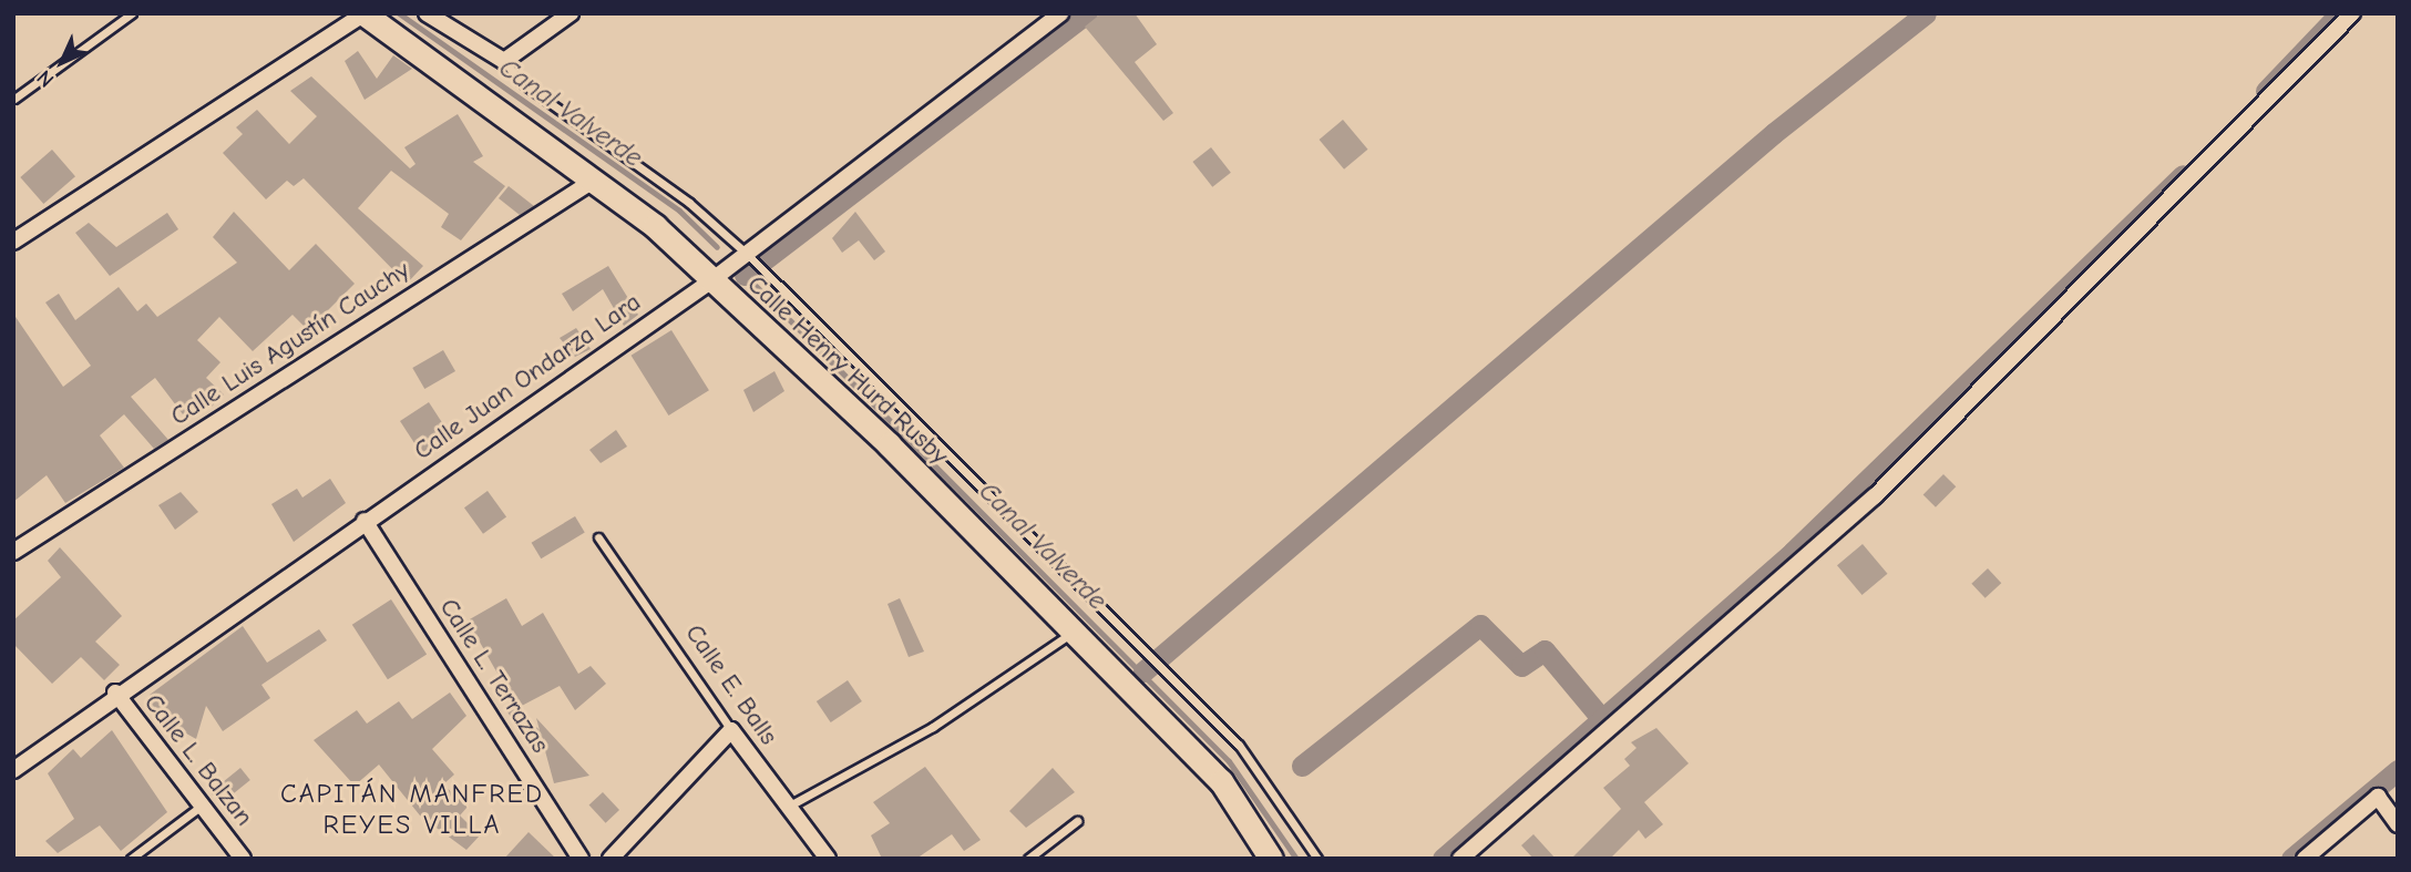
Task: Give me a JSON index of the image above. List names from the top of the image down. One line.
{"streets":{"street":["Calle Luis Agustín Cauchy","Calle Henry Hurd Rusby","Calle Juan Ondarza Lara","Calle L. Terrazas","Calle E. Balls","Calle L. Balzan"]},"crossings":[["Calle Luis Agustín Cauchy","Calle Henry Hurd Rusby"],["Calle Henry Hurd Rusby","Calle Juan Ondarza Lara"],["Calle Juan Ondarza Lara","Calle L. Terrazas"],["Calle Juan Ondarza Lara","Calle L. Balzan"]],"districts":["CAPITÁN MANFRED REYES VILLA"],"water":["Canal Valverde"],"north":"bottom left"}
